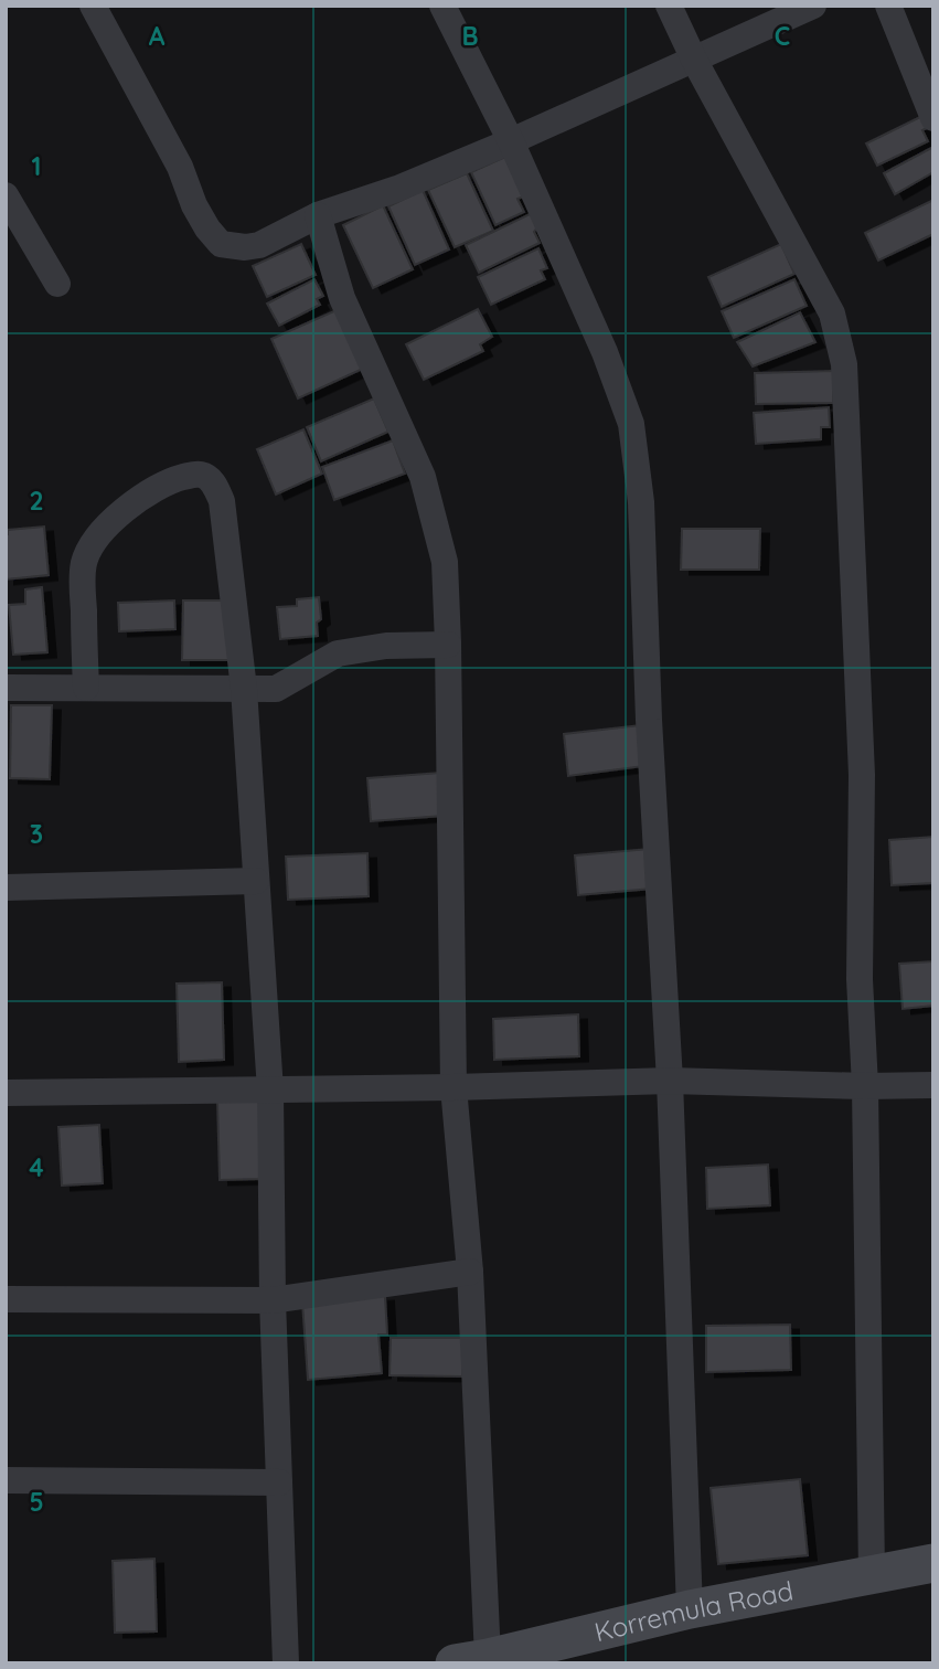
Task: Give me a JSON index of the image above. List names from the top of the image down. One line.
{"streets":{"street":["Korremula Road"]},"grid":{"columns":["A","B","C"],"rows":["1","2","3","4","5"]}}
